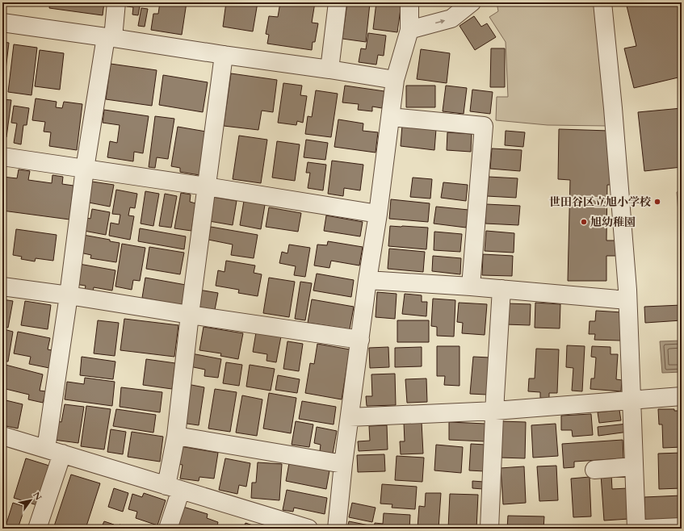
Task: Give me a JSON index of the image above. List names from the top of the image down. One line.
{"places":["世田谷区立旭小学校","旭幼稚園"],"north":"top right"}
